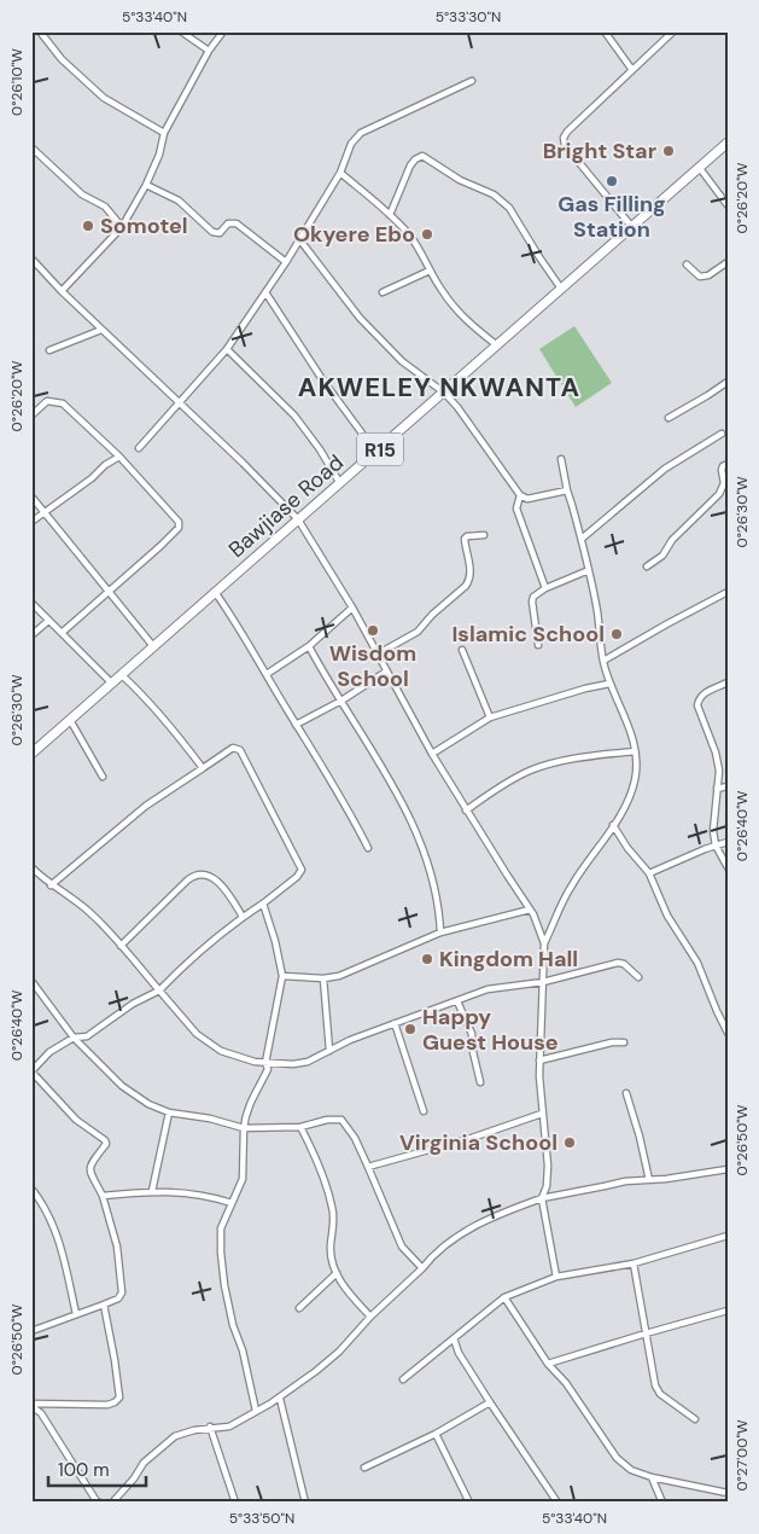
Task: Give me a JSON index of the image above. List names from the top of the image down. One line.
{"streets":{"main road":["R15","Bawjiase Road"]},"districts":["AKWELEY NKWANTA"],"places":["Bright Star","Gas Filling Station","Somotel","Okyere Ebo","Wisdom School","Islamic School","Kingdom Hall","Happy Guest House","Virginia School"],"scale_bar":"100 m","coordinates":["5°33'40\"N","5°33'30\"N","0°26'10\"W","0°26'20\"W","0°26'30\"W","0°26'40\"W","0°26'50\"W","0°27'00\"W","5°33'50\"N"]}
